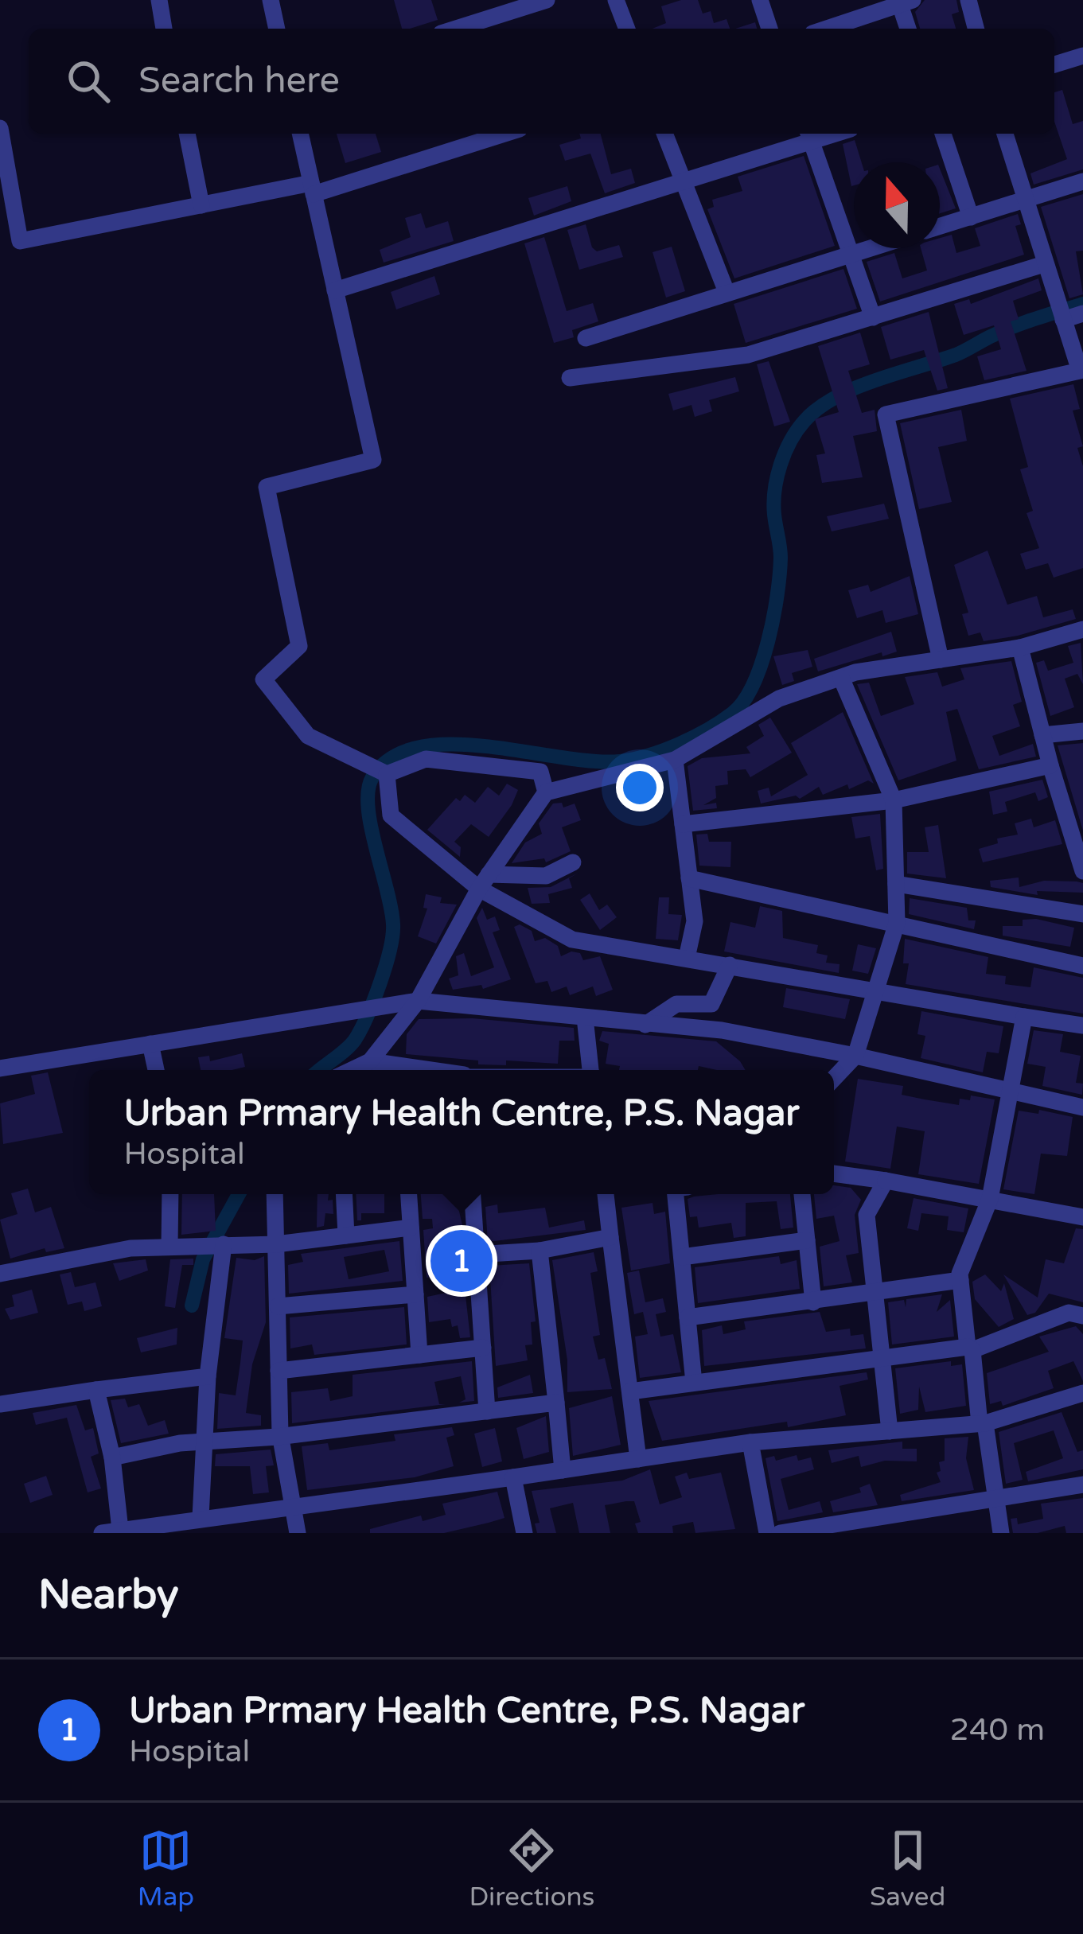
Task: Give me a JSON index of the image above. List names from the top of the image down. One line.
{"north":"top","page":{"search":"Search here","popup":["Urban Prmary Health Centre, P.S. Nagar","Hospital"],"pins":"1","heading":"Nearby","list":[{"mark":"1","name":"Urban Prmary Health Centre, P.S. Nagar","note":"Hospital","value":"240 m"}],"nav":["Map","Directions","Saved"]}}
